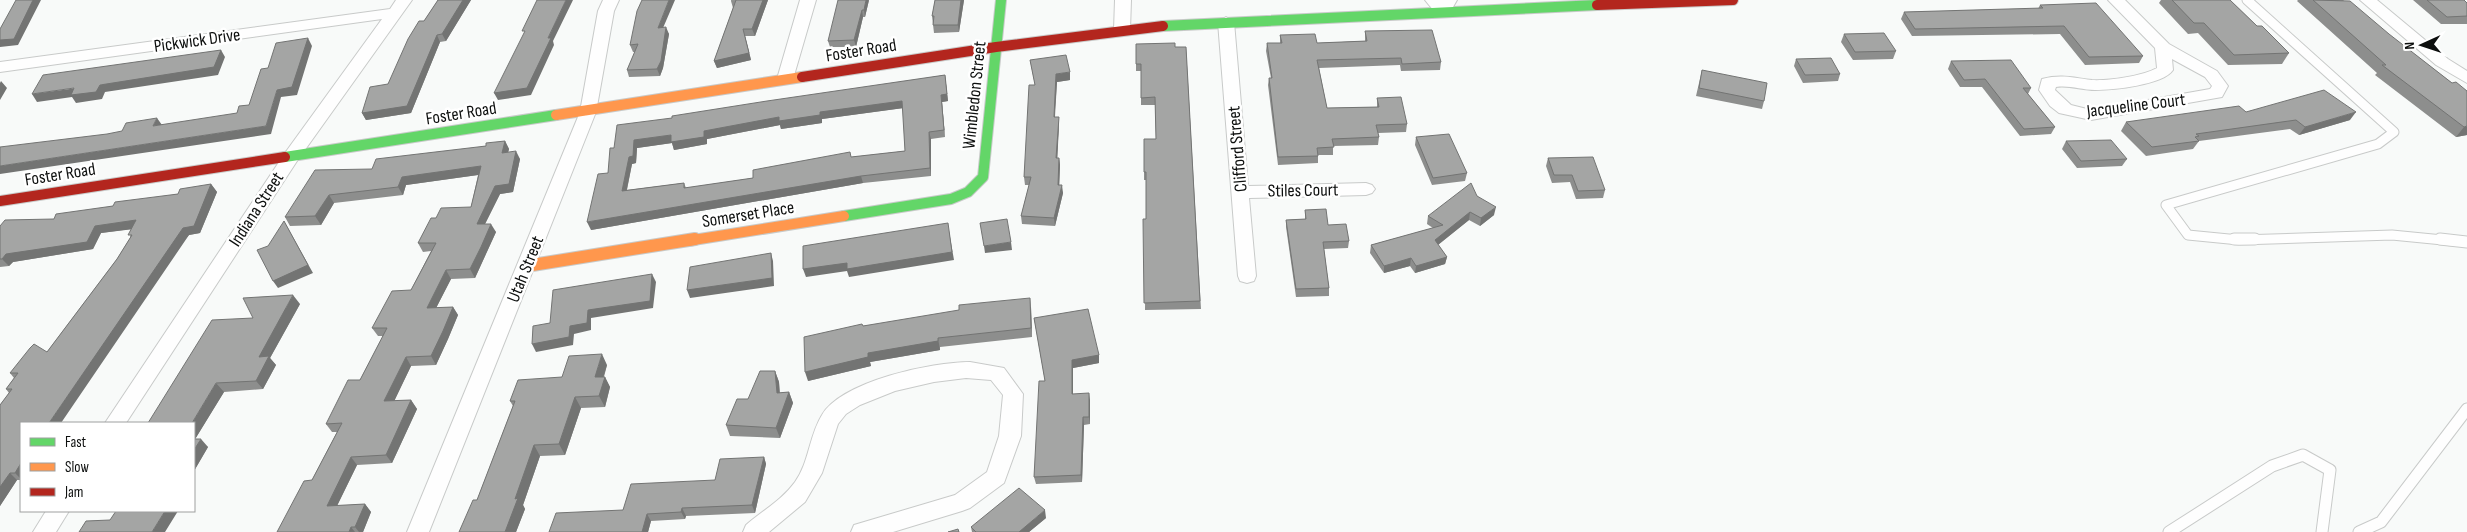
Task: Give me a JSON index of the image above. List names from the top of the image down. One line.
{"streets":{"street":["Pickwick Drive","Foster Road","Wimbledon Street","Jacqueline Court","Clifford Street","Stiles Court","Indiana Street","Somerset Place","Utah Street"]},"crossings":[["Pickwick Drive","Indiana Street"],["Foster Road","Wimbledon Street"],["Foster Road","Clifford Street"],["Foster Road","Indiana Street"],["Foster Road","Utah Street"],["Wimbledon Street","Somerset Place"],["Clifford Street","Stiles Court"],["Somerset Place","Utah Street"]],"legend":["Fast","Slow","Jam"],"north":"left"}
